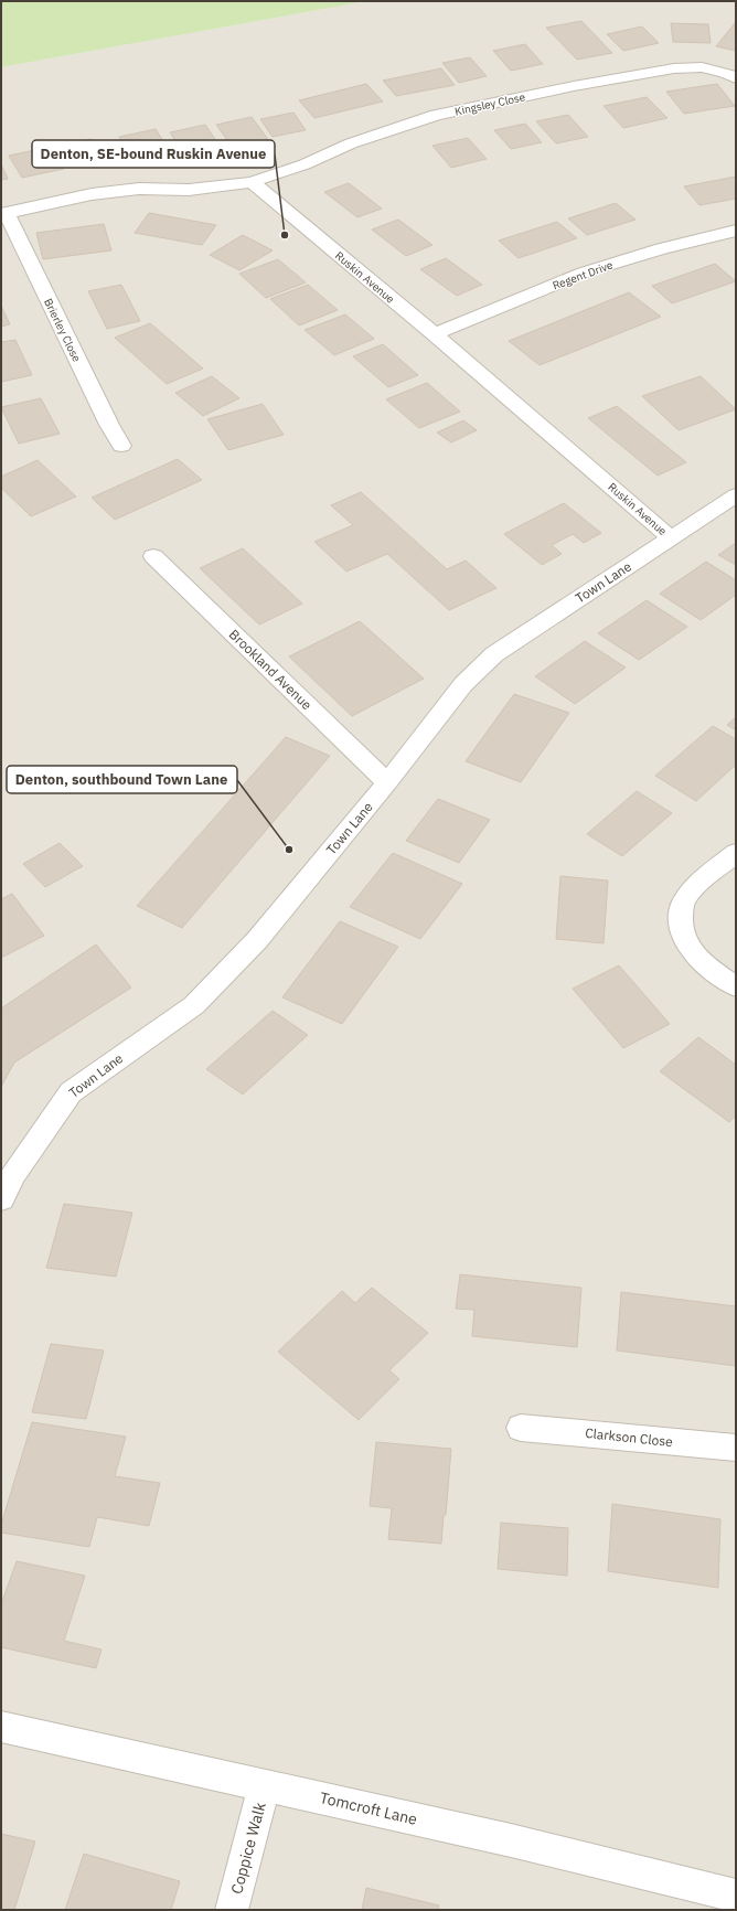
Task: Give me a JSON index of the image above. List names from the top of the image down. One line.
{"streets":{"street":["Kingsley Close","Regent Drive","Ruskin Avenue","Brierley Close","Town Lane","Brookland Avenue","Clarkson Close","Tomcroft Lane","Coppice Walk"]},"crossings":[["Kingsley Close","Ruskin Avenue"],["Regent Drive","Ruskin Avenue"],["Ruskin Avenue","Town Lane"],["Town Lane","Brookland Avenue"],["Tomcroft Lane","Coppice Walk"]],"places":["Denton, SE-bound Ruskin Avenue","Denton, southbound Town Lane"]}
